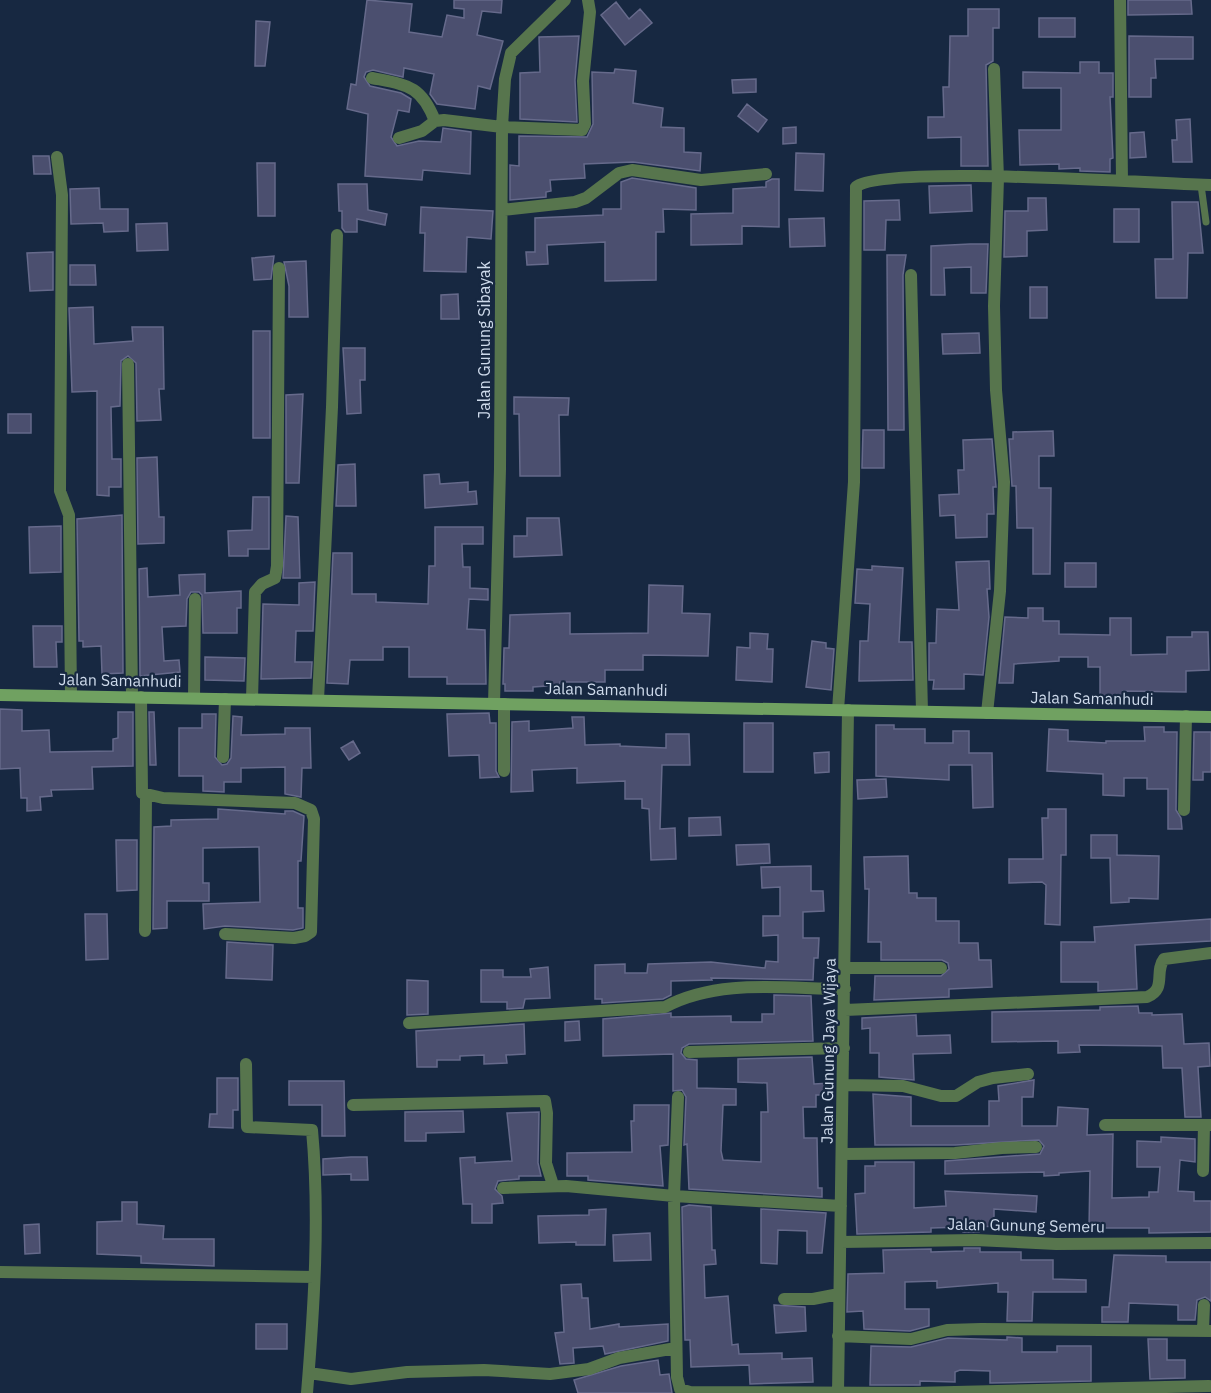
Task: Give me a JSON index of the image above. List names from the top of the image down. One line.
{"streets":{"street":["Jalan Gunung Sibayak","Jalan Samanhudi","Jalan Gunung Jaya Wijaya","Jalan Gunung Semeru"]},"crossings":[["Jalan Gunung Sibayak","Jalan Samanhudi"],["Jalan Samanhudi","Jalan Gunung Jaya Wijaya"],["Jalan Gunung Jaya Wijaya","Jalan Gunung Semeru"]]}
